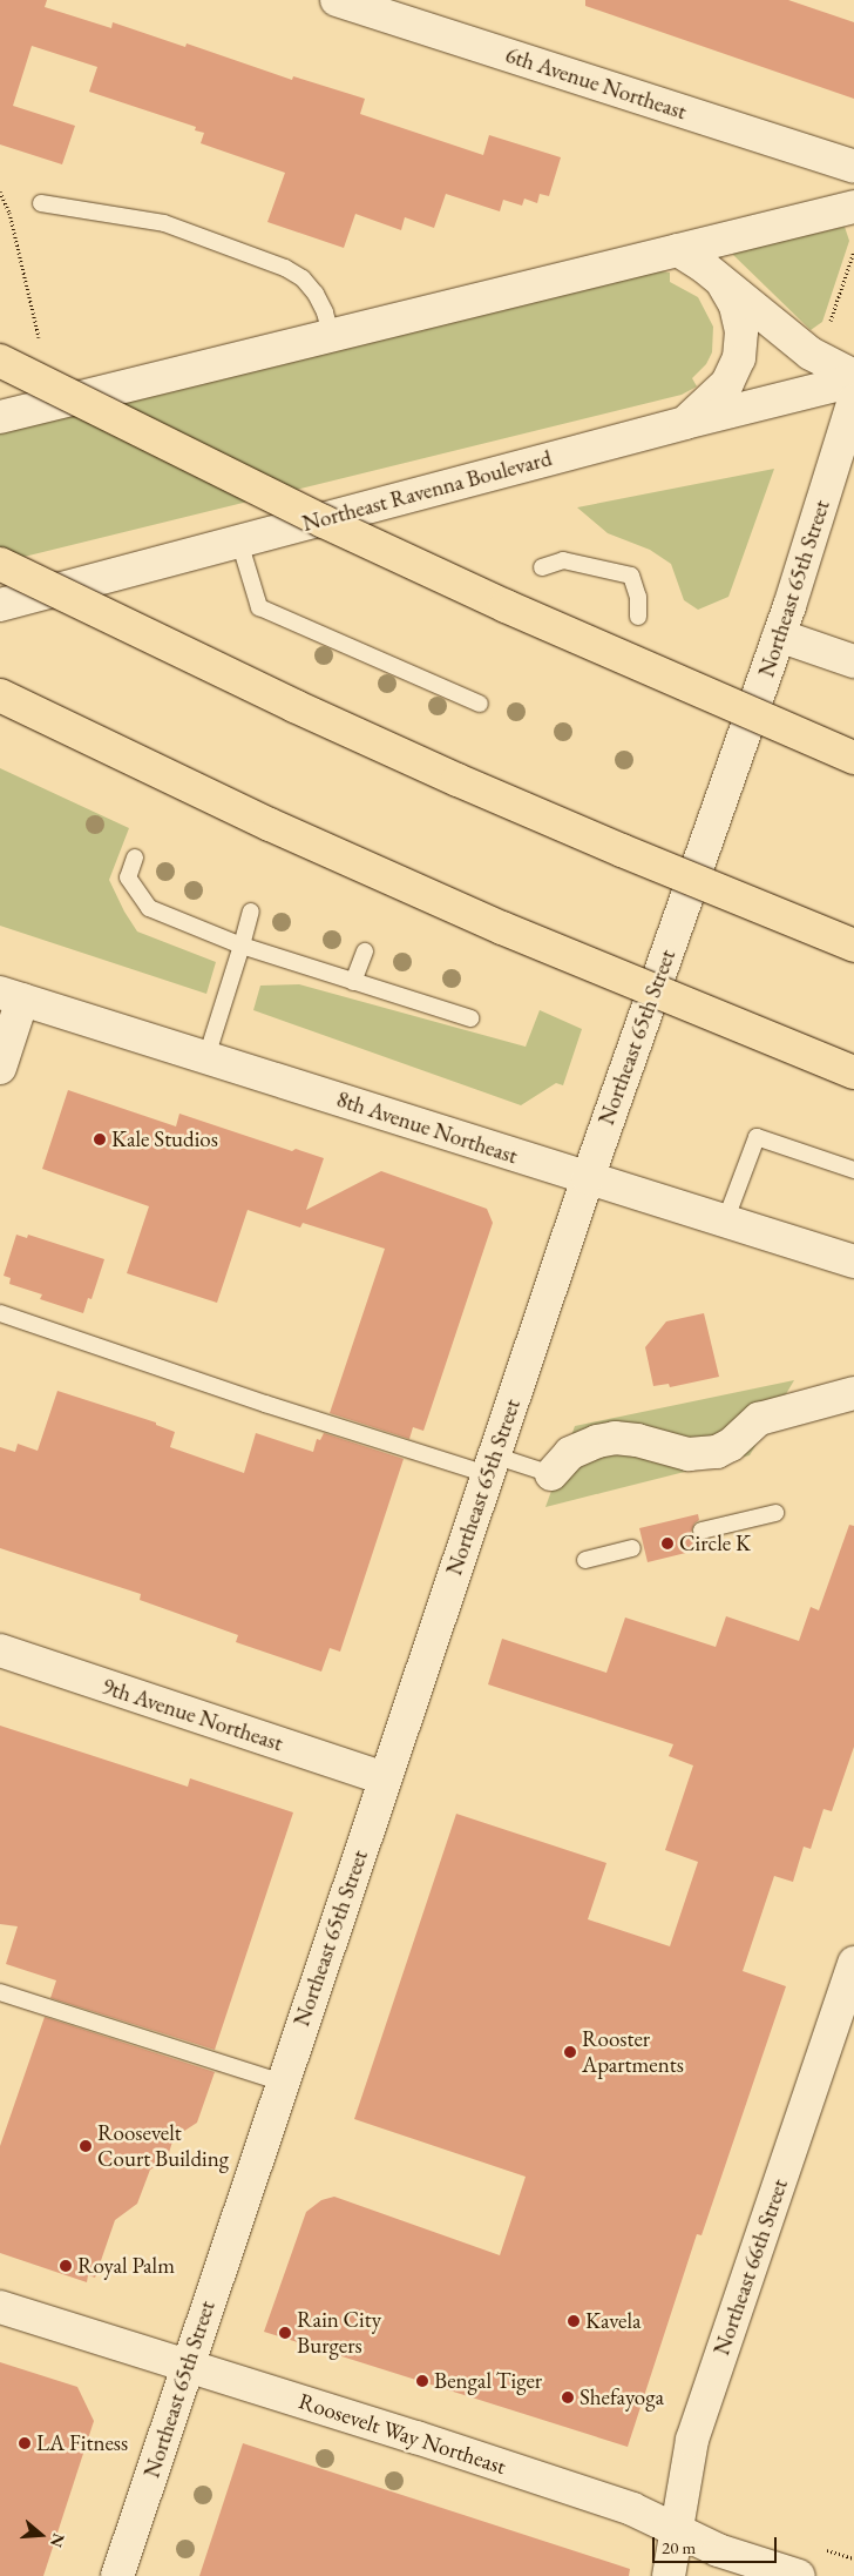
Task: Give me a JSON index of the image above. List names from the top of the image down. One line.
{"streets":{"main road":["6th Avenue Northeast","Northeast Ravenna Boulevard","Northeast 65th Street","8th Avenue Northeast","9th Avenue Northeast","Northeast 66th Street","Roosevelt Way Northeast"]},"crossings":[["Northeast 65th Street","8th Avenue Northeast"],["Northeast 65th Street","9th Avenue Northeast"],["Northeast 65th Street","Roosevelt Way Northeast"],["Northeast 66th Street","Roosevelt Way Northeast"]],"places":["Kale Studios","Circle K","Rooster Apartments","Roosevelt Court Building","Royal Palm","Kavela","Rain City Burgers","Bengal Tiger","Shefayoga","LA Fitness"],"scale_bar":"20 m","north":"right"}
